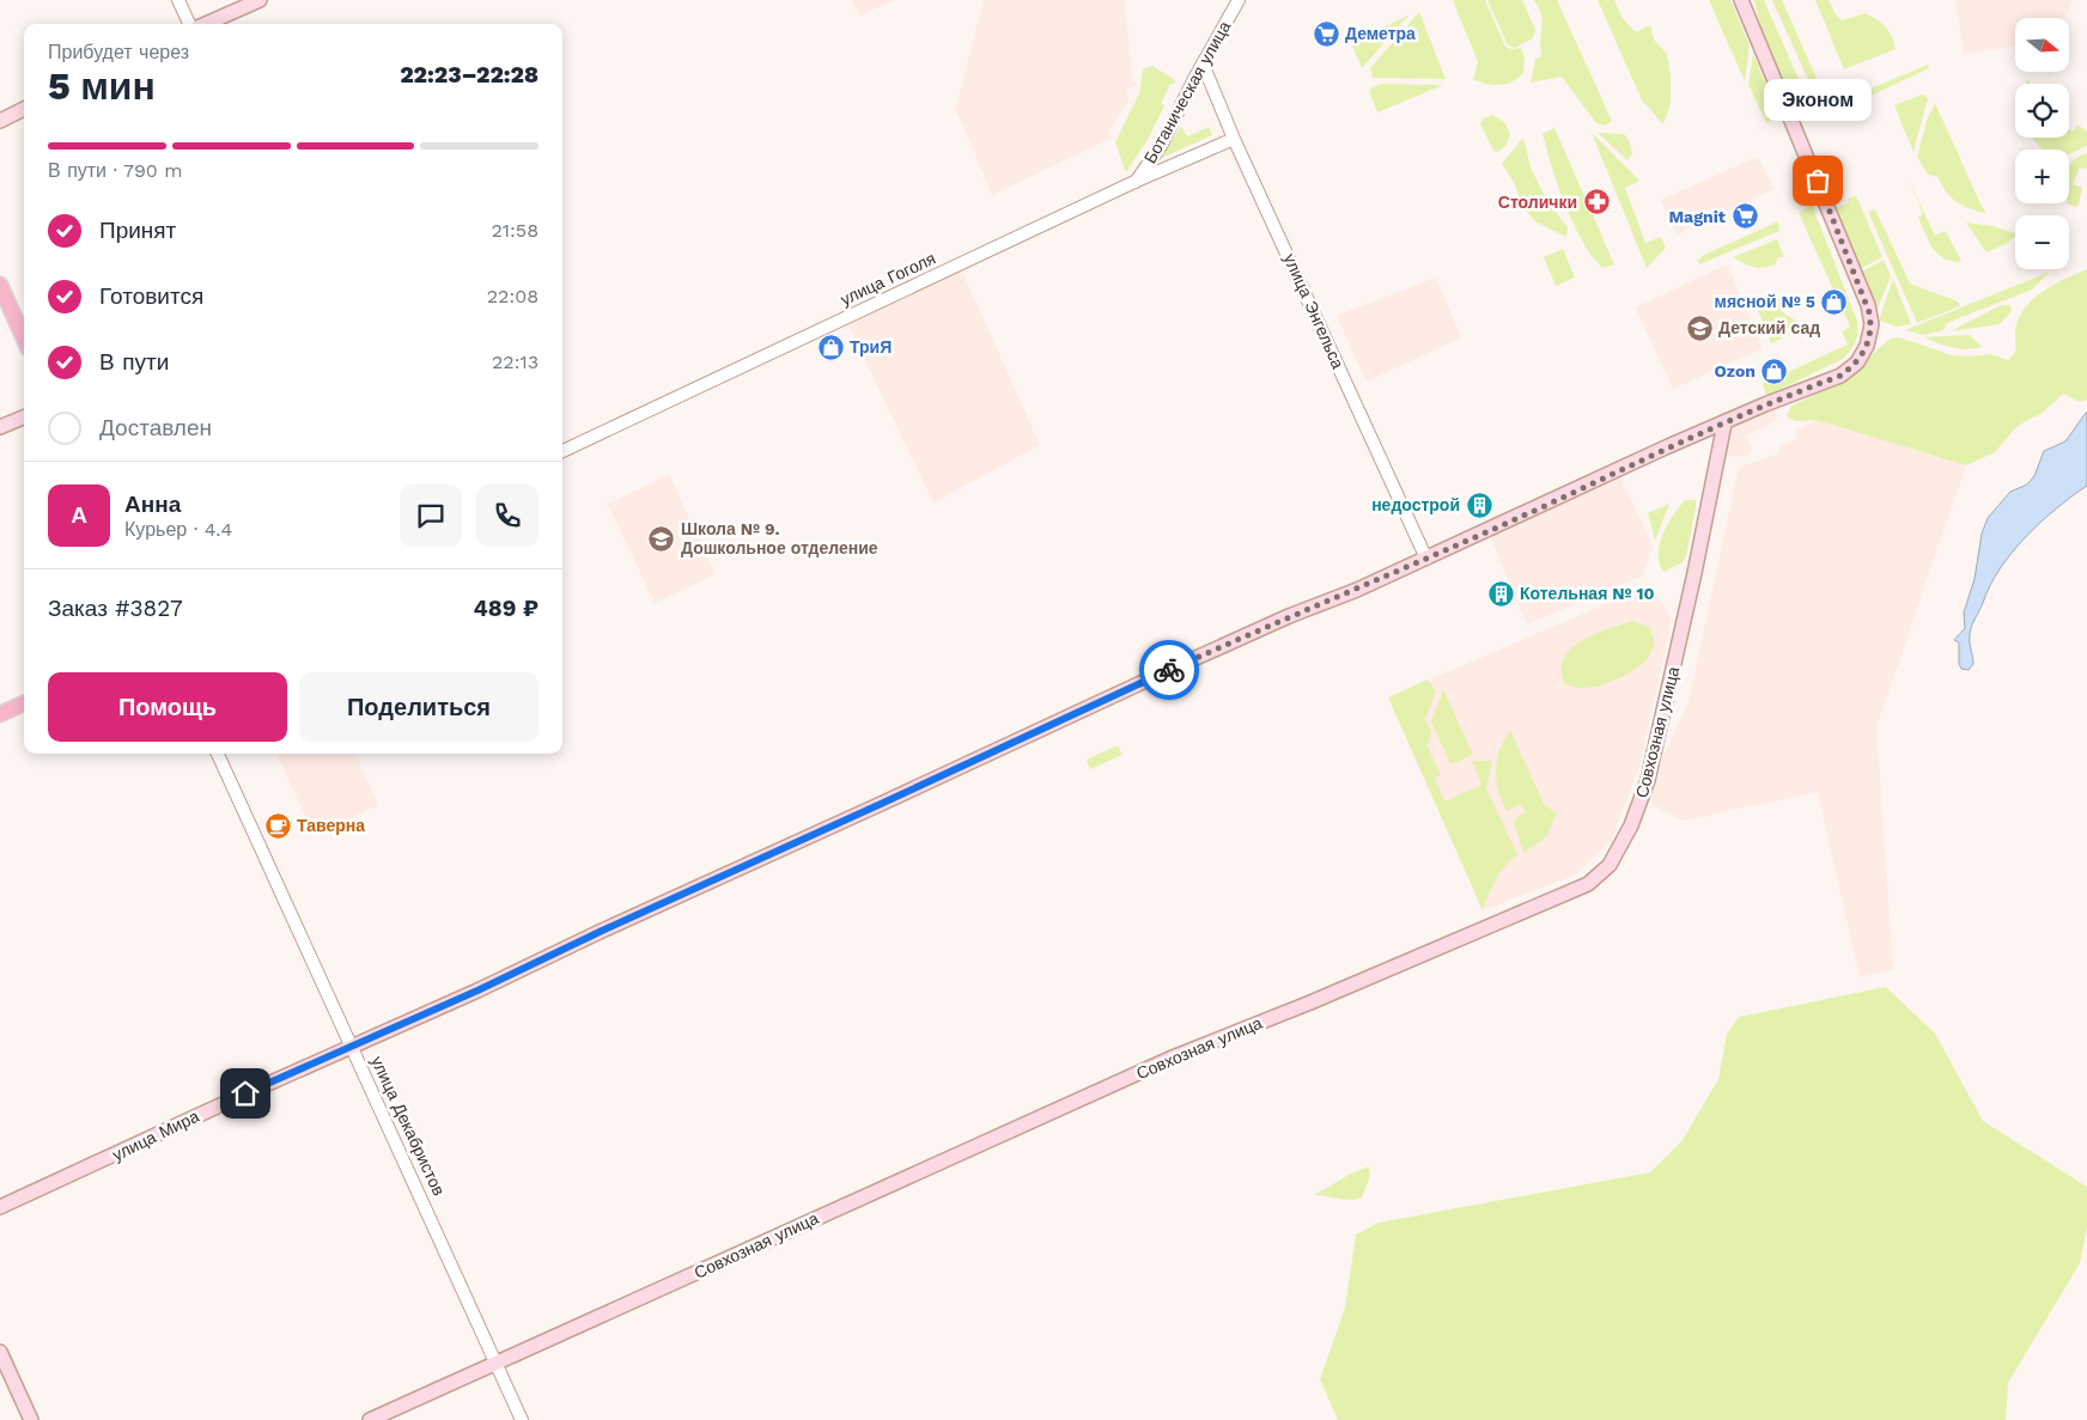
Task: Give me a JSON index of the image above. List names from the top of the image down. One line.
{"streets":{"main road":["Совхозная улица","улица Мира"],"street":["Ботаническая улица","улица Гоголя","улица Энгельса","улица Декабристов"]},"crossings":[["Ботаническая улица","улица Гоголя"],["Ботаническая улица","улица Энгельса"],["улица Гоголя","улица Энгельса"],["улица Энгельса","улица Мира"],["Совхозная улица","улица Декабристов"],["Совхозная улица","улица Мира"],["улица Декабристов","улица Мира"]],"places":{"supermarket":["Деметра","Magnit"],"other":["Эконом"],"pharmacy":["Столички"],"shop":["мясной № 5","ТриЯ","Ozon"],"school or university":["Детский сад","Школа № 9. Дошкольное отделение"],"building":["недострой","Котельная № 10"],"cafe":["Таверна"]},"north":"right","page":{"map_buttons":["+","−"],"heading":["5 мин","Прибудет через","22:23–22:28"],"panel":["Анна","Курьер · 4.4","Заказ #3827","489 ₽"],"bubble":"Эконом","bar":"В пути · 790 m","list":[["Принят","21:58"],["Готовится","22:08"],["В пути","22:13"],"Доставлен"],"round":"А","buttons":["Помощь","Поделиться"]}}
